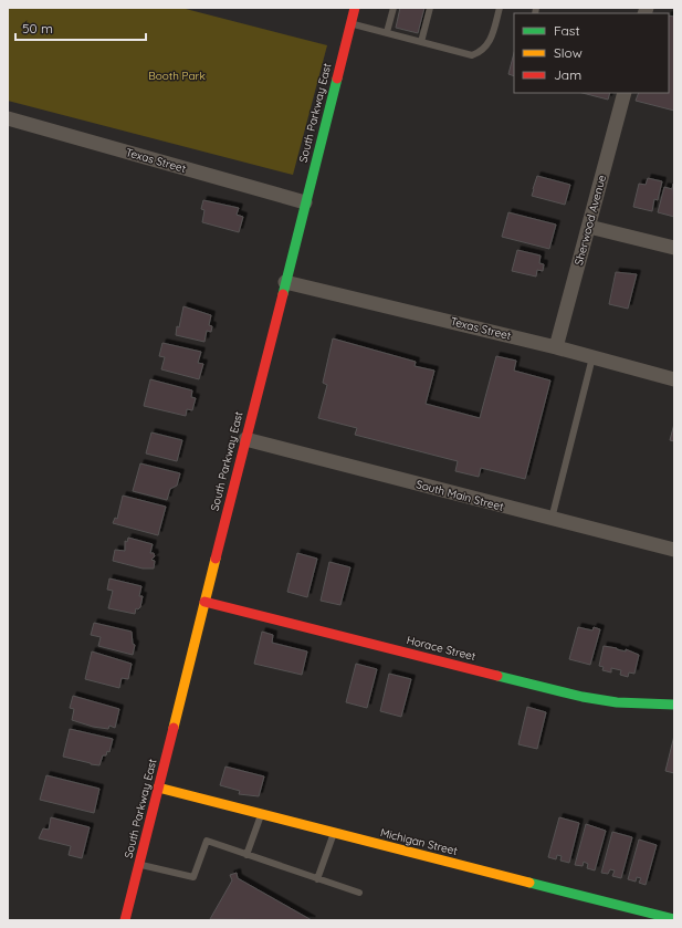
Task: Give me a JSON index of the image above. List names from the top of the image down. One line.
{"streets":{"street":["South Parkway East","Texas Street","Sherwood Avenue","South Main Street","Horace Street","Michigan Street"]},"crossings":[["South Parkway East","Texas Street"],["South Parkway East","South Main Street"],["South Parkway East","Horace Street"],["South Parkway East","Michigan Street"],["Texas Street","Sherwood Avenue"]],"parks":["Booth Park"],"legend":["Fast","Slow","Jam"],"scale_bar":"50 m"}
